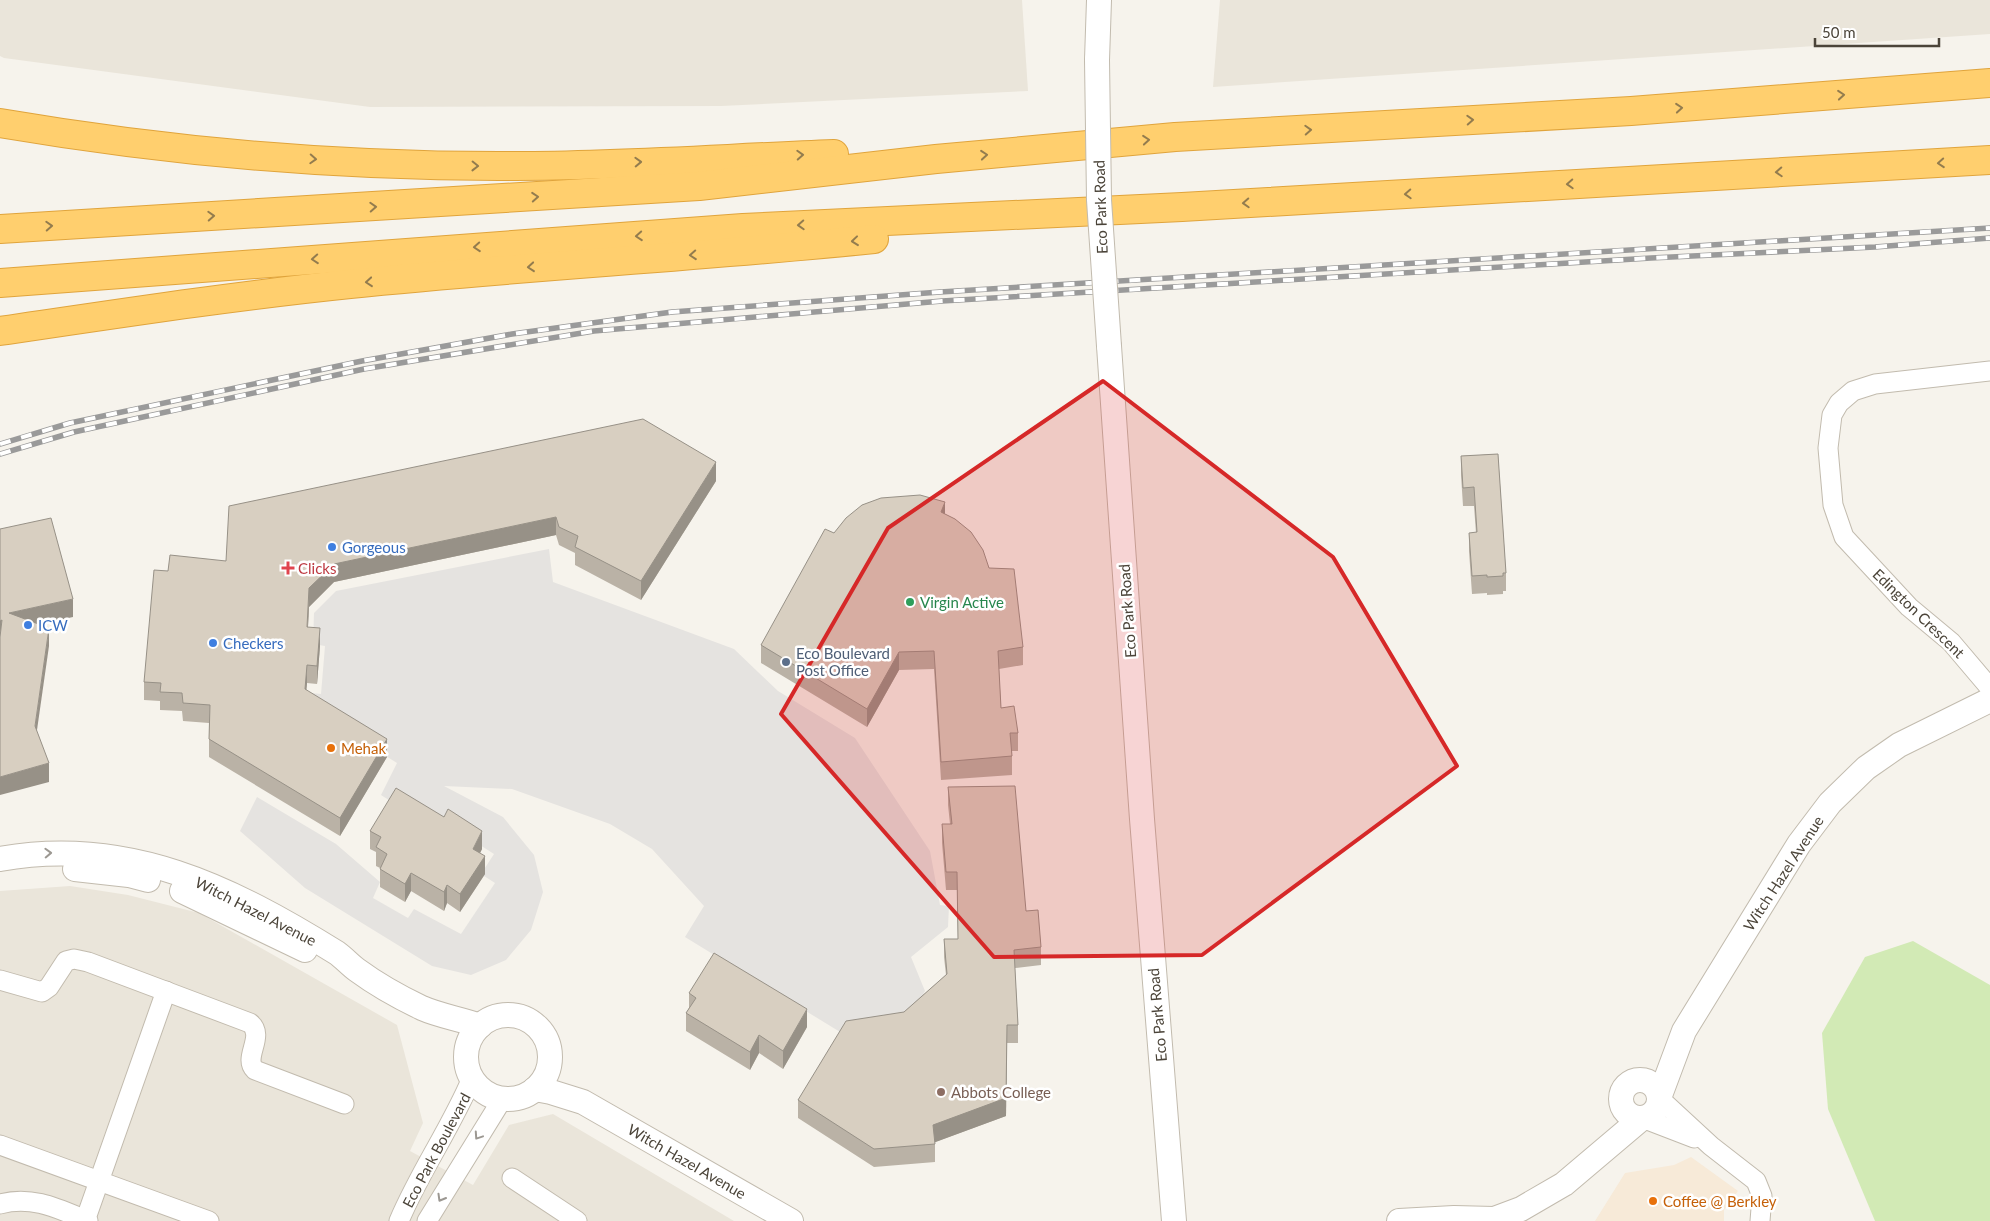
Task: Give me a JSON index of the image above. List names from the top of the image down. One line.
{"streets":{"street":["Eco Park Road","Edington Crescent","Witch Hazel Avenue","Eco Park Boulevard"]},"crossings":[["Witch Hazel Avenue","Eco Park Boulevard"]],"places":{"other":["Gorgeous","Virgin Active","ICW","Checkers","Eco Boulevard Post Office","Mehak","Abbots College","Coffee @ Berkley"],"health":["Clicks"]},"scale_bar":"50 m"}
